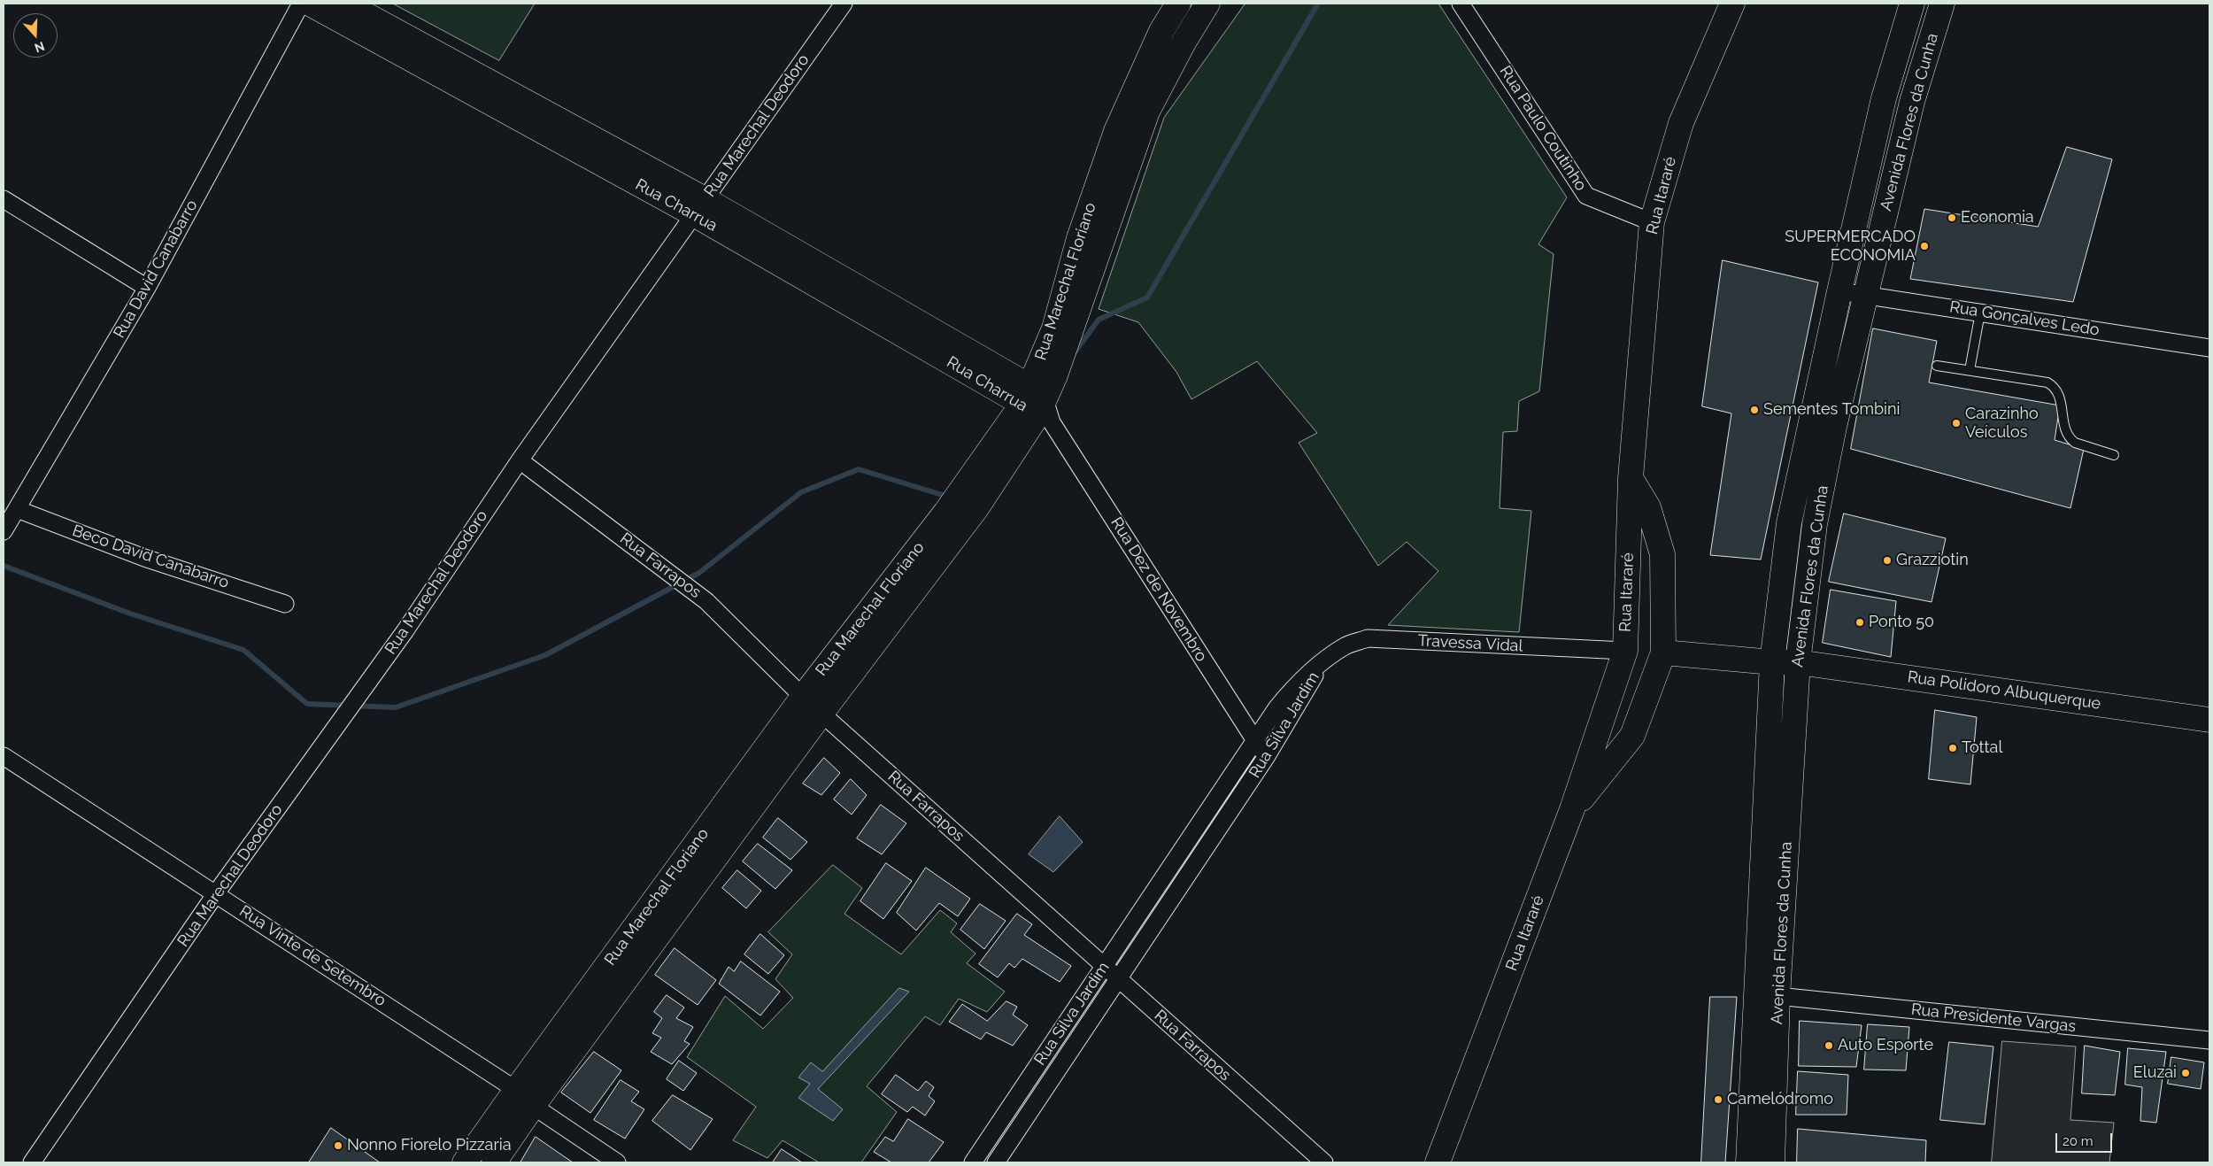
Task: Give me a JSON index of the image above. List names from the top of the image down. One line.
{"streets":{"street":["Avenida Flores da Cunha","Rua Marechal Deodoro","Rua Paulo Coutinho","Rua Itararé","Rua Charrua","Rua David Canabarro","Rua Marechal Floriano","Rua Gonçalves Ledo","Beco David Canabarro","Rua Farrapos","Rua Dez de Novembro","Travessa Vidal","Rua Polidoro Albuquerque","Rua Silva Jardim","Rua Vinte de Setembro","Rua Presidente Vargas"]},"crossings":[["Avenida Flores da Cunha","Rua Gonçalves Ledo"],["Avenida Flores da Cunha","Rua Polidoro Albuquerque"],["Avenida Flores da Cunha","Rua Presidente Vargas"],["Rua Marechal Deodoro","Rua Charrua"],["Rua Marechal Deodoro","Rua Farrapos"],["Rua Marechal Deodoro","Rua Vinte de Setembro"],["Rua Paulo Coutinho","Rua Itararé"],["Rua Itararé","Travessa Vidal"],["Rua Charrua","Rua Marechal Floriano"],["Rua Charrua","Rua Dez de Novembro"],["Rua David Canabarro","Beco David Canabarro"],["Rua Marechal Floriano","Rua Farrapos"],["Rua Marechal Floriano","Rua Dez de Novembro"],["Rua Marechal Floriano","Rua Vinte de Setembro"],["Rua Farrapos","Rua Silva Jardim"],["Rua Dez de Novembro","Rua Silva Jardim"],["Travessa Vidal","Rua Silva Jardim"]],"places":["Economia","SUPERMERCADO ECONOMIA","Sementes Tombini","Carazinho Veículos","Grazziotin","Ponto 50","Tottal","Auto Esporte","Eluzai","Camelódromo","Nonno Fiorelo Pizzaria"],"scale_bar":"20 m","north":"bottom"}
